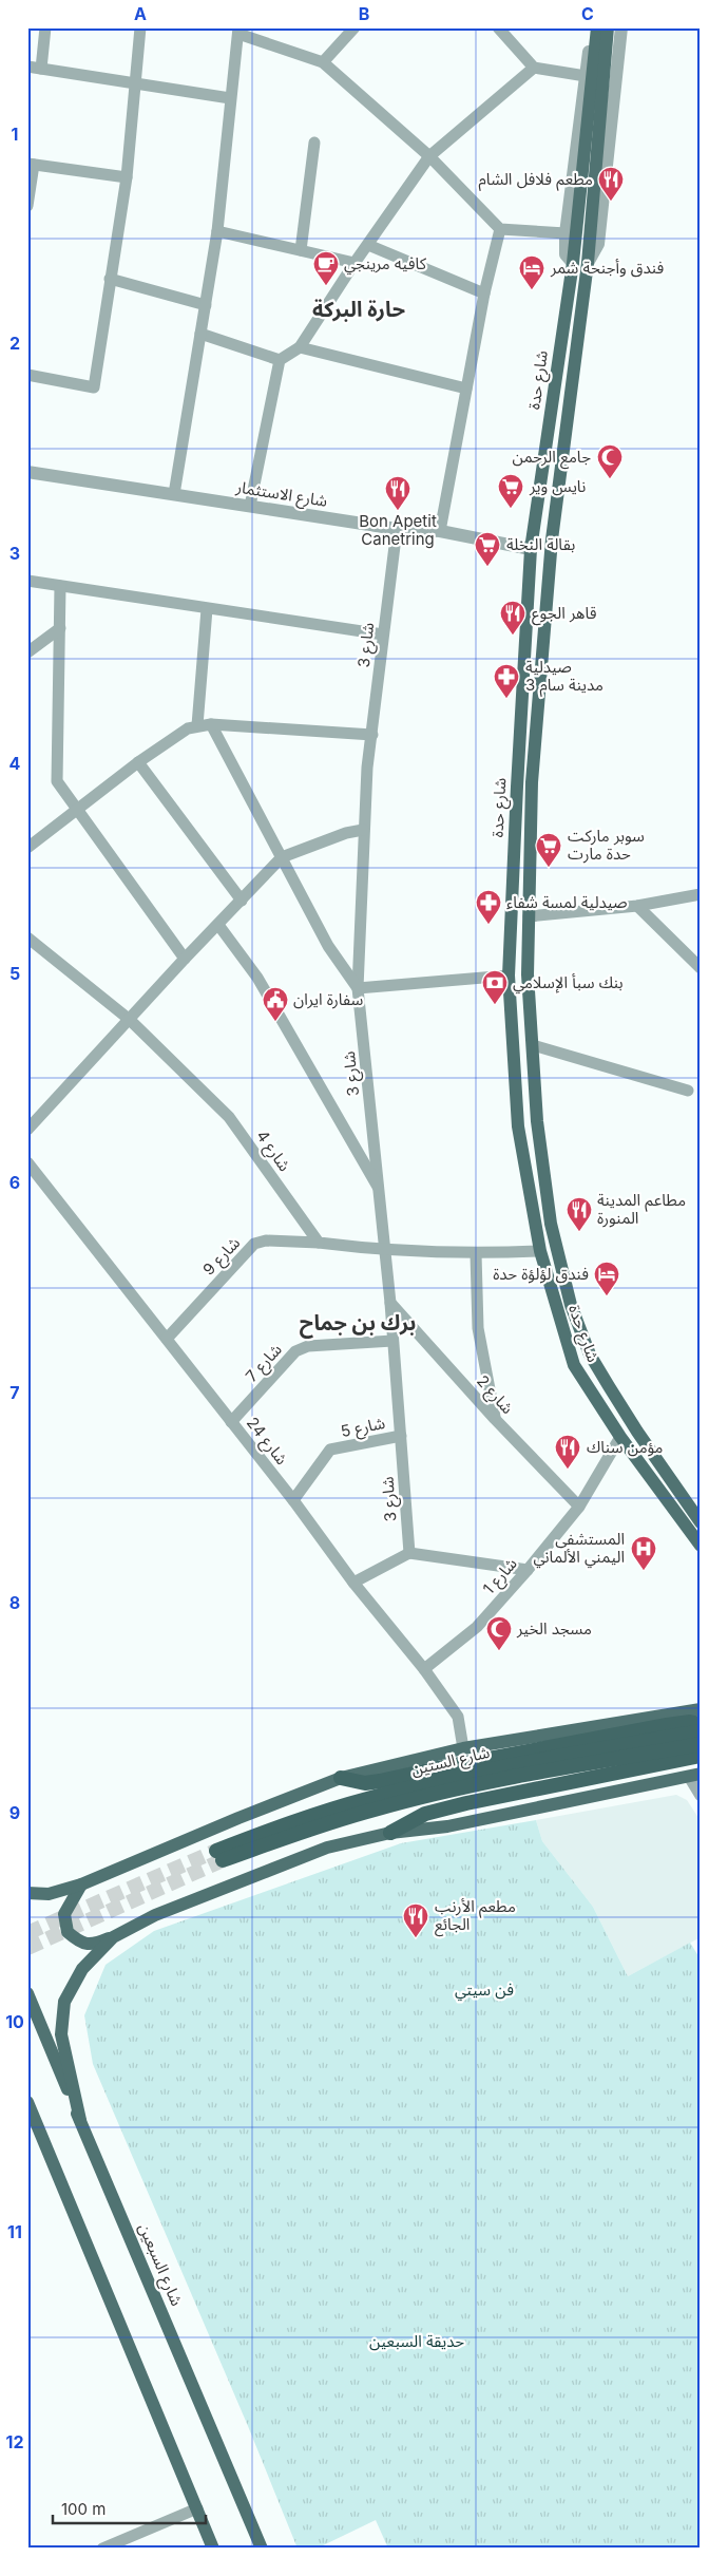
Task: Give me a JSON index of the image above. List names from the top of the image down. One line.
{"streets":{"highway":["شارع الستين"],"main road":["شارع حدة","شارع السبعين"],"street":["شارع الاستثمار","شارع 3","شارع 4","شارع 9","شارع 7","شارع 2","شارع 5","شارع 24","شارع 1"]},"crossings":[["شارع حدة","شارع الاستثمار"],["شارع حدة","شارع 1"],["شارع الاستثمار","شارع 3"],["شارع 3","شارع 7"],["شارع 3","شارع 2"],["شارع 3","شارع 5"],["شارع 4","شارع 9"],["شارع 9","شارع 24"],["شارع 7","شارع 24"],["شارع 2","شارع 1"],["شارع 5","شارع 24"],["شارع 24","شارع 1"]],"districts":["حارة البركة","برك بن جماح"],"parks":["فن سيتي","حديقة السبعين"],"places":{"restaurant":["مطعم فلافل الشام","Bon Apetit Canetring","قاهر الجوع","مطاعم المدينة المنورة","مؤمن سناك","مطعم الأرنب الجائع"],"cafe":["كافيه مرينجي"],"hotel":["فندق وأجنحة شمر","فندق لؤلؤة حدة"],"mosque":["جامع الرحمن","مسجد الخير"],"supermarket":["نايس وير","بقالة النخلة","سوبر ماركت حدة مارت"],"pharmacy":["صيدلية مدينة سام 3","صيدلية لمسة شفاء"],"bank":["بنك سبأ الإسلامي"],"public building":["سفارة ايران"],"hospital":["المستشفى اليمني الألماني"]},"scale_bar":"100 m","grid":{"columns":["A","B","C"],"rows":["1","2","3","4","5","6","7","8","9","10","11","12"]}}
